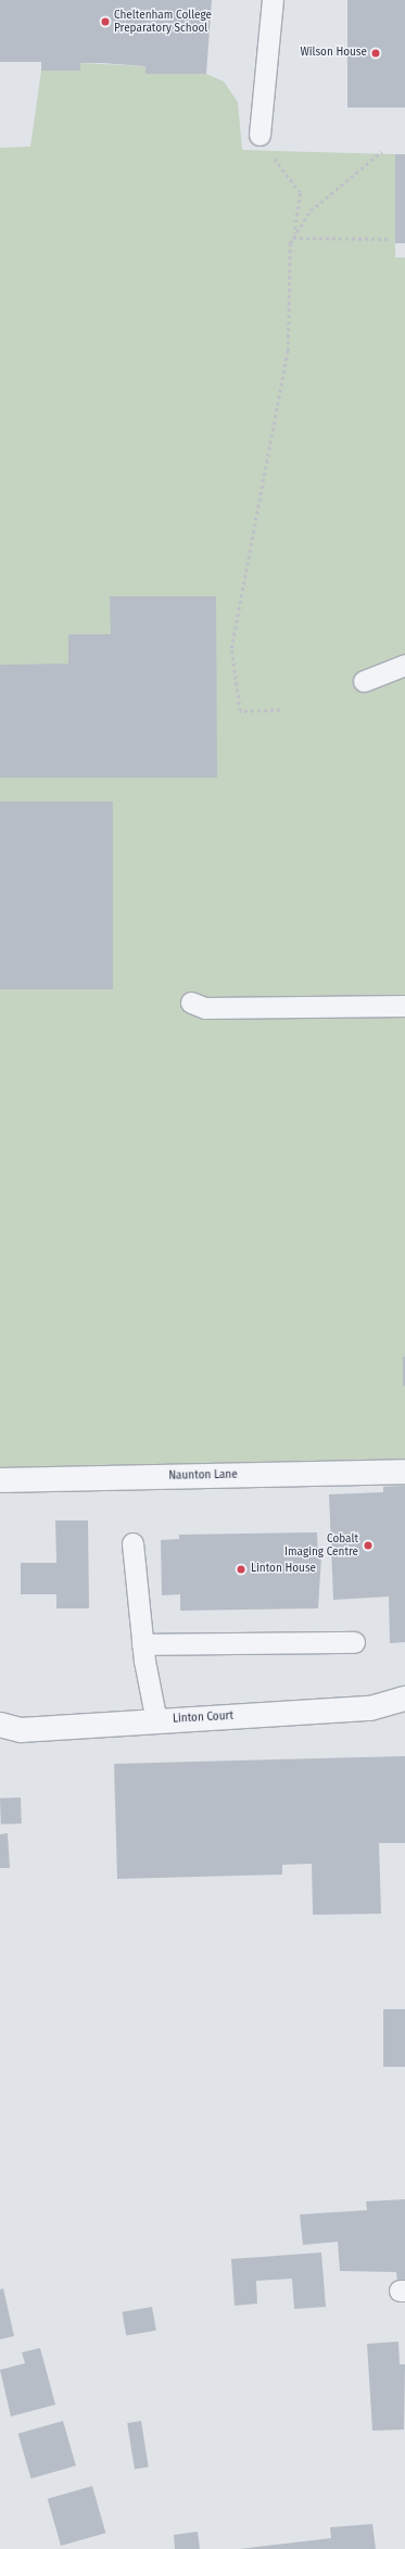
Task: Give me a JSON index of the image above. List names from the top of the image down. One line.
{"streets":{"street":["Naunton Lane","Linton Court"]},"places":["Cheltenham College Preparatory School","Wilson House","Cobalt Imaging Centre","Linton House"]}
